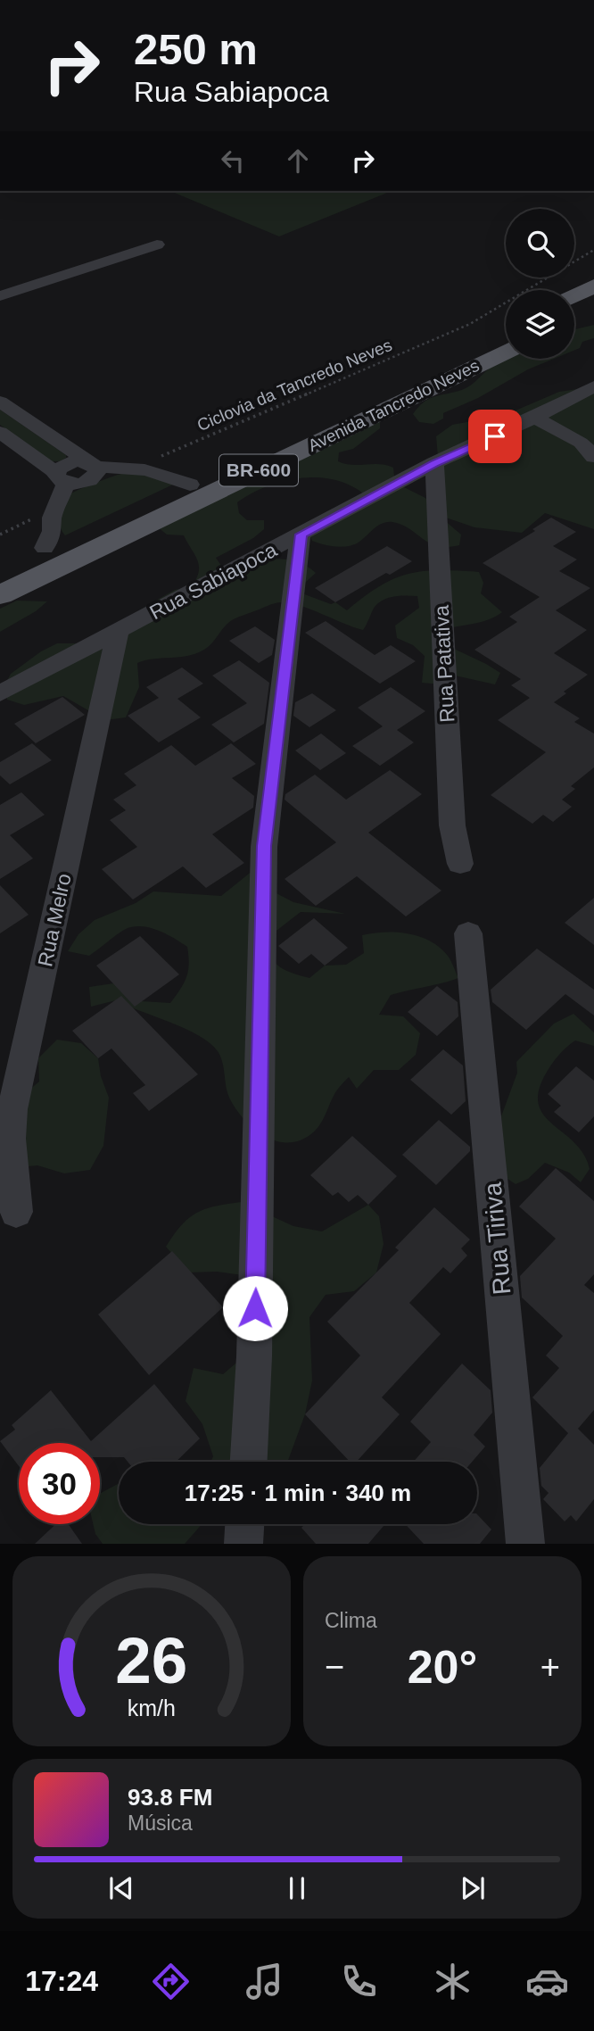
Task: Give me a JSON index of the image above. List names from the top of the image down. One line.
{"streets":{"main road":["Avenida Tancredo Neves","BR-600"],"street":["Rua Sabiapoca","Rua Patativa","Rua Melro","Rua Tiriva"],"path":["Ciclovia da Tancredo Neves"]},"crossings":[["Rua Sabiapoca","Rua Patativa"],["Rua Sabiapoca","Rua Melro"]],"page":{"turn":["250 m","Rua Sabiapoca"],"limit":"30","trip":"17:25 · 1 min · 340 m","tile":"Clima","heat":["−","20°","+"],"song":["93.8 FM","Música"],"tabs":"17:24","gauge":["26","km/h"]}}
